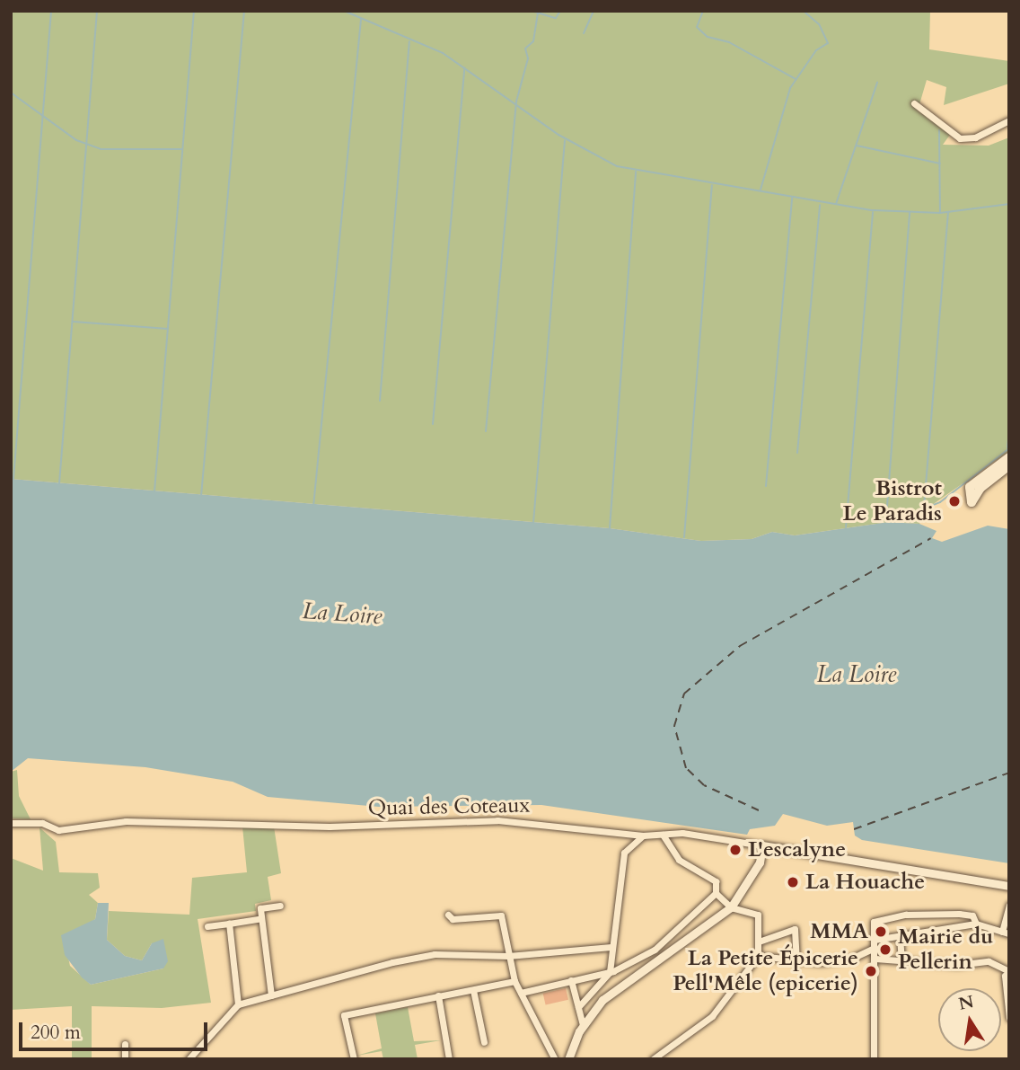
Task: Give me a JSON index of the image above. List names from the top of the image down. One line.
{"streets":{"street":["Quai des Coteaux"]},"water":["La Loire"],"places":["Bistrot Le Paradis","L'escalyne","La Houache","MMA","Mairie du Pellerin","La Petite Épicerie Pell'Mêle (epicerie)"],"scale_bar":"200 m","north":"top"}
